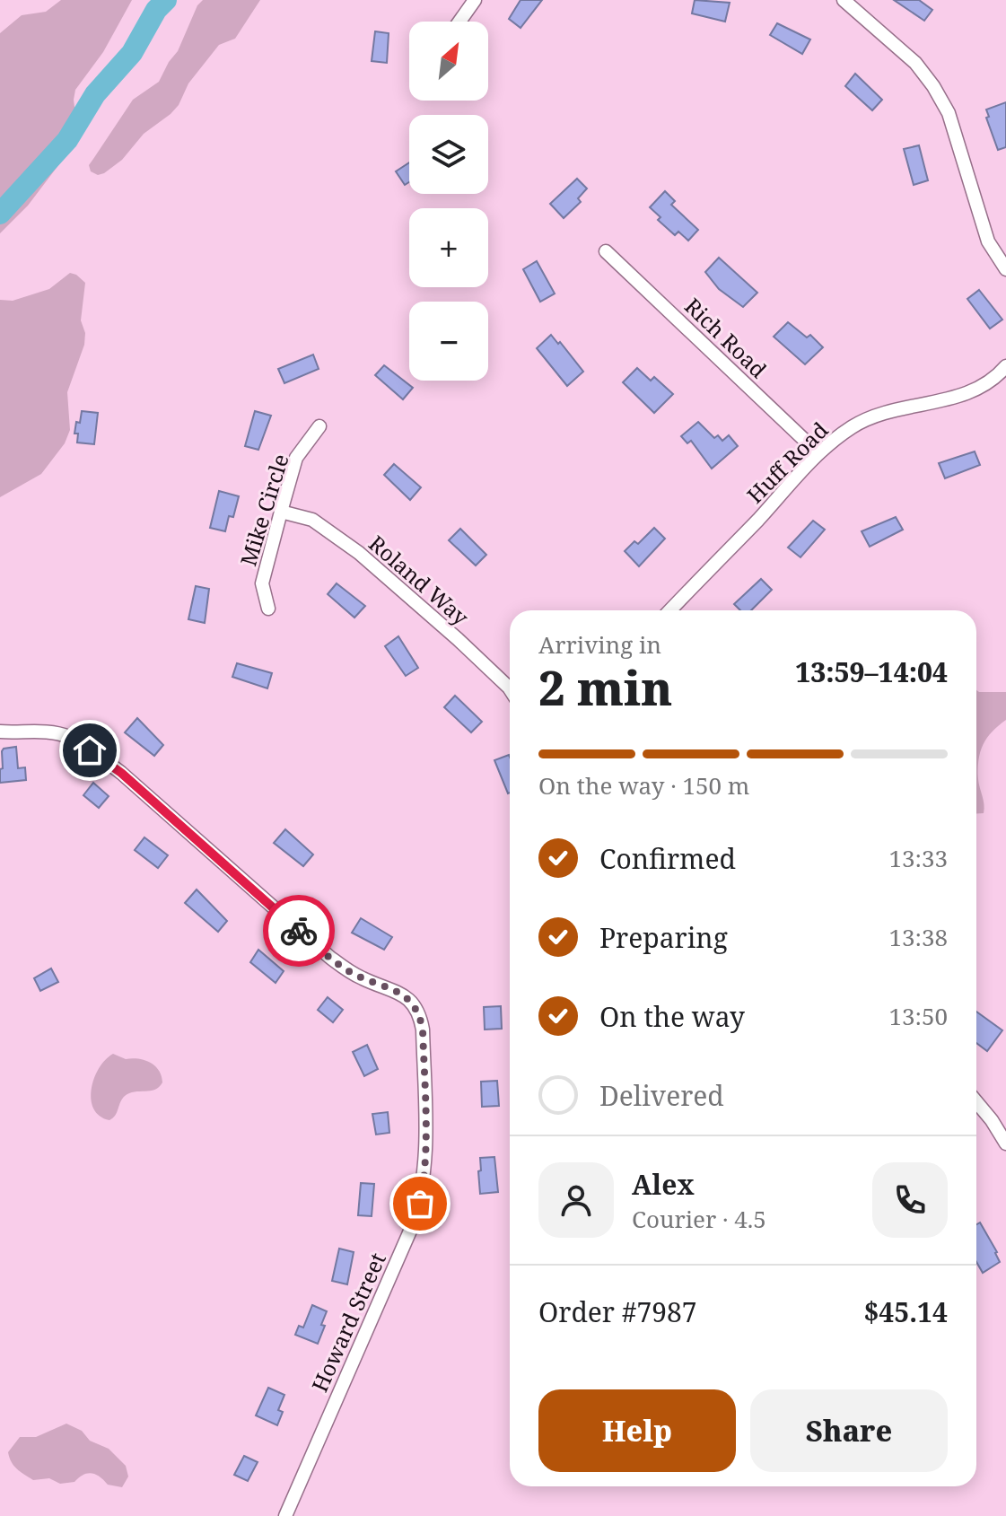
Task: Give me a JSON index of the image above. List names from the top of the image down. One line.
{"streets":{"street":["Rich Road","Huff Road","Mike Circle","Roland Way","Howard Street"]},"crossings":[["Rich Road","Huff Road"],["Mike Circle","Roland Way"]],"north":"top right","page":{"map_buttons":["+","−"],"heading":["2 min","Arriving in","13:59–14:04"],"panel":["Alex","Courier · 4.5","Order #7987","$45.14"],"bar":"On the way · 150 m","list":[["Confirmed","13:33"],["Preparing","13:38"],["On the way","13:50"],"Delivered"],"buttons":["Help","Share"]}}
